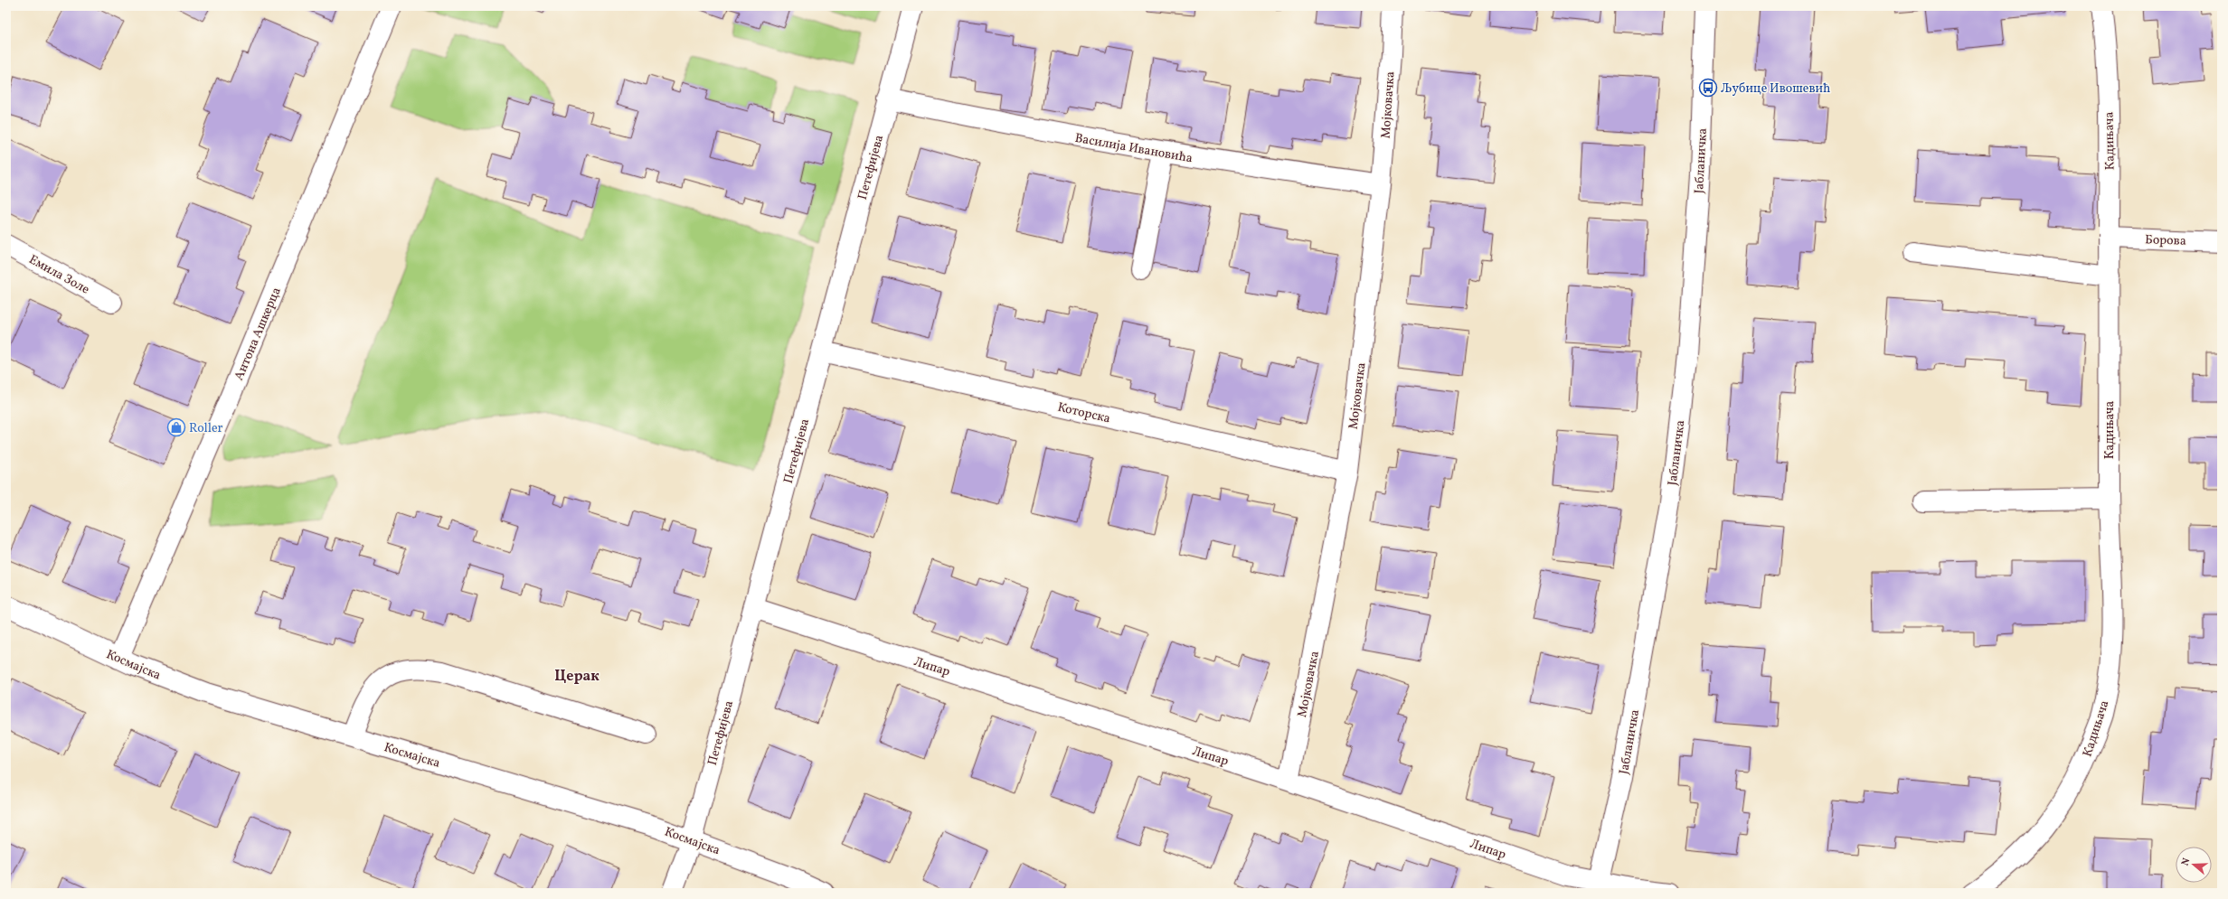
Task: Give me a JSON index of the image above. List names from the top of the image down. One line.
{"streets":{"street":["Мојковачка","Кадињача","Василија Ивановића","Јабланичка","Петефијева","Борова","Емила Золе","Антона Ашкерца","Которска","Космајска","Липар"]},"crossings":[["Мојковачка","Василија Ивановића"],["Мојковачка","Которска"],["Мојковачка","Липар"],["Кадињача","Борова"],["Василија Ивановића","Петефијева"],["Јабланичка","Липар"],["Петефијева","Которска"],["Петефијева","Космајска"],["Петефијева","Липар"],["Антона Ашкерца","Космајска"]],"districts":["Церак"],"places":{"bus stop":["Љубице Ивошевић"],"shop":["Roller"]},"north":"left"}
